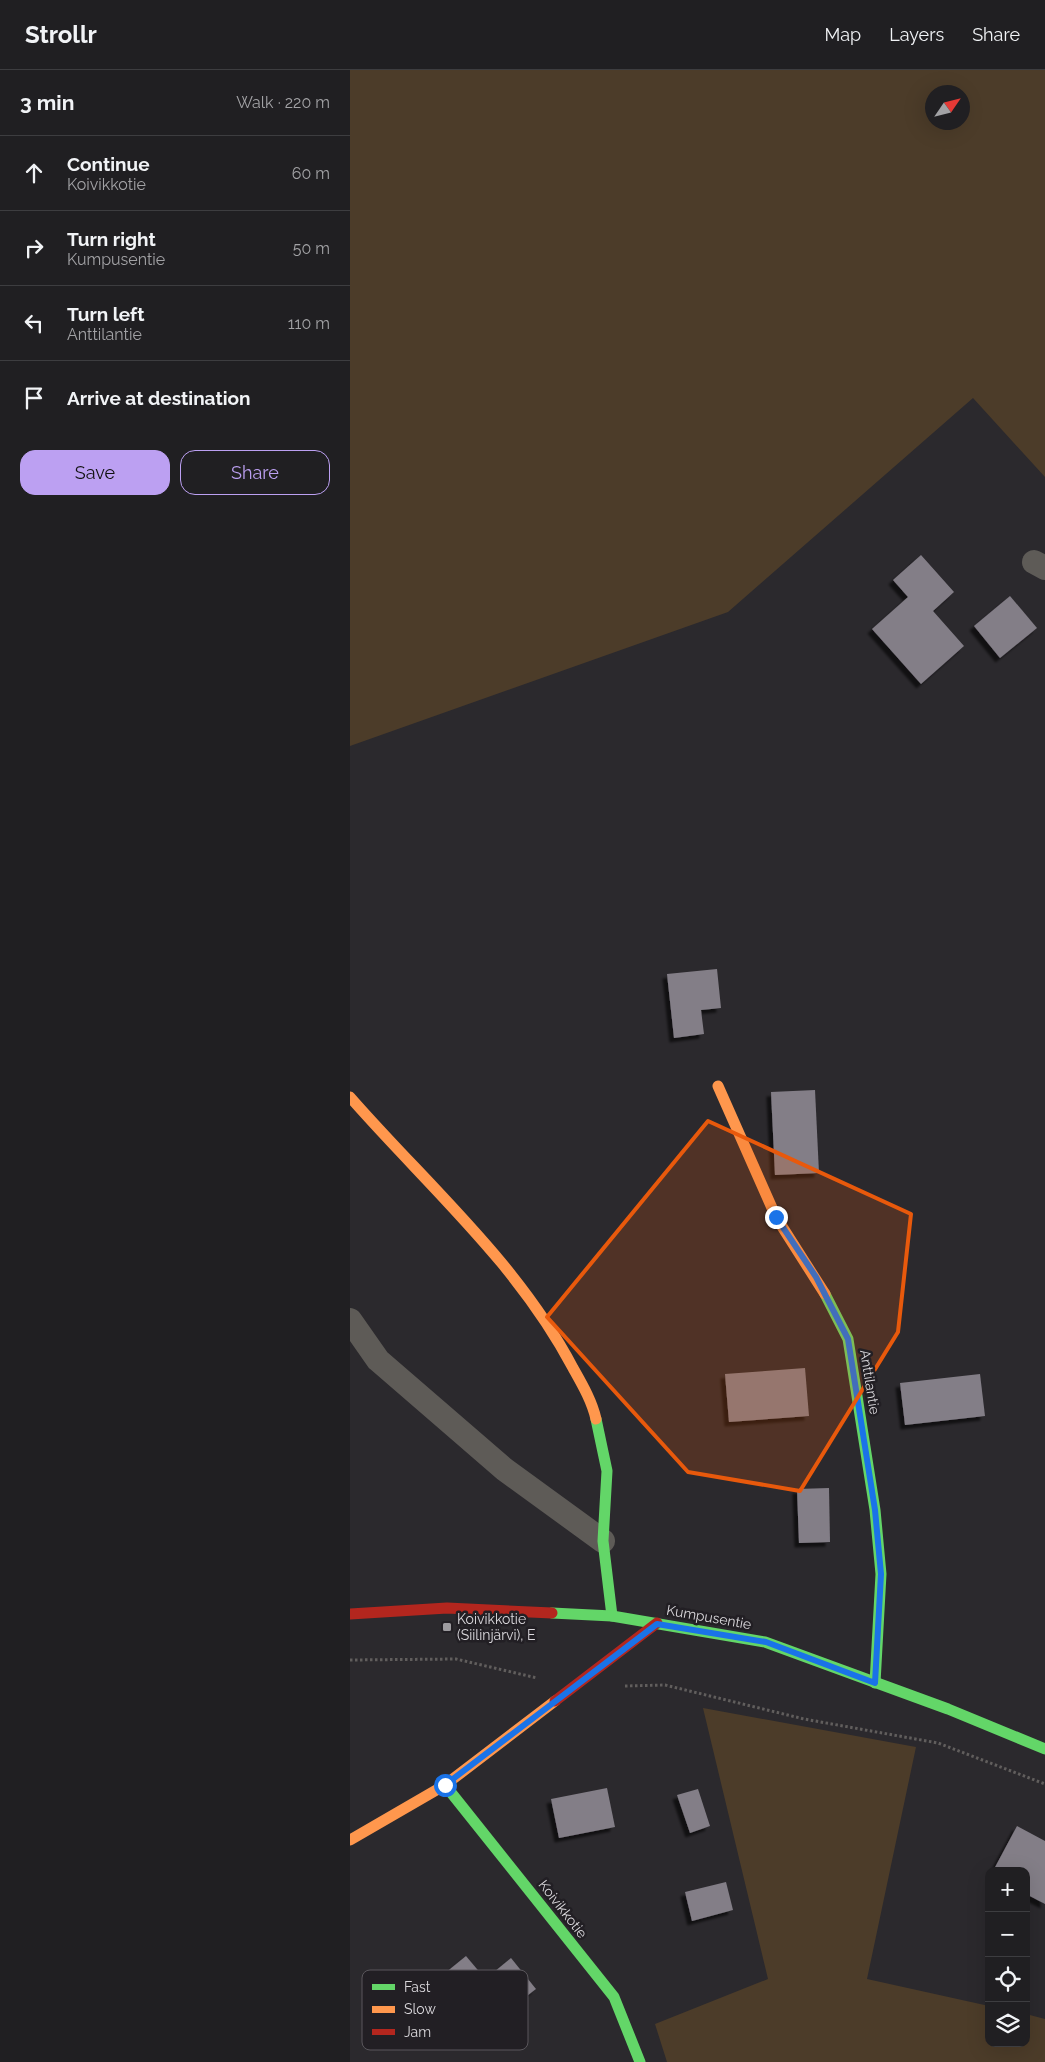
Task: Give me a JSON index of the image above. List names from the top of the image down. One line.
{"streets":{"street":["Anttilantie","Kumpusentie","Koivikkotie"]},"crossings":[["Anttilantie","Kumpusentie"]],"places":{"transit":["Koivikkotie (Siilinjärvi), E"]},"legend":["Fast","Slow","Jam"],"north":"top right","page":{"header":"Strollr","nav":["Map","Layers","Share"],"heading":["3 min","Walk · 220 m"],"list":[["Continue","Koivikkotie","60 m"],["Turn right","Kumpusentie","50 m"],["Turn left","Anttilantie","110 m"],"Arrive at destination"],"buttons":["Save","Share"],"map_buttons":["+","−"]}}
